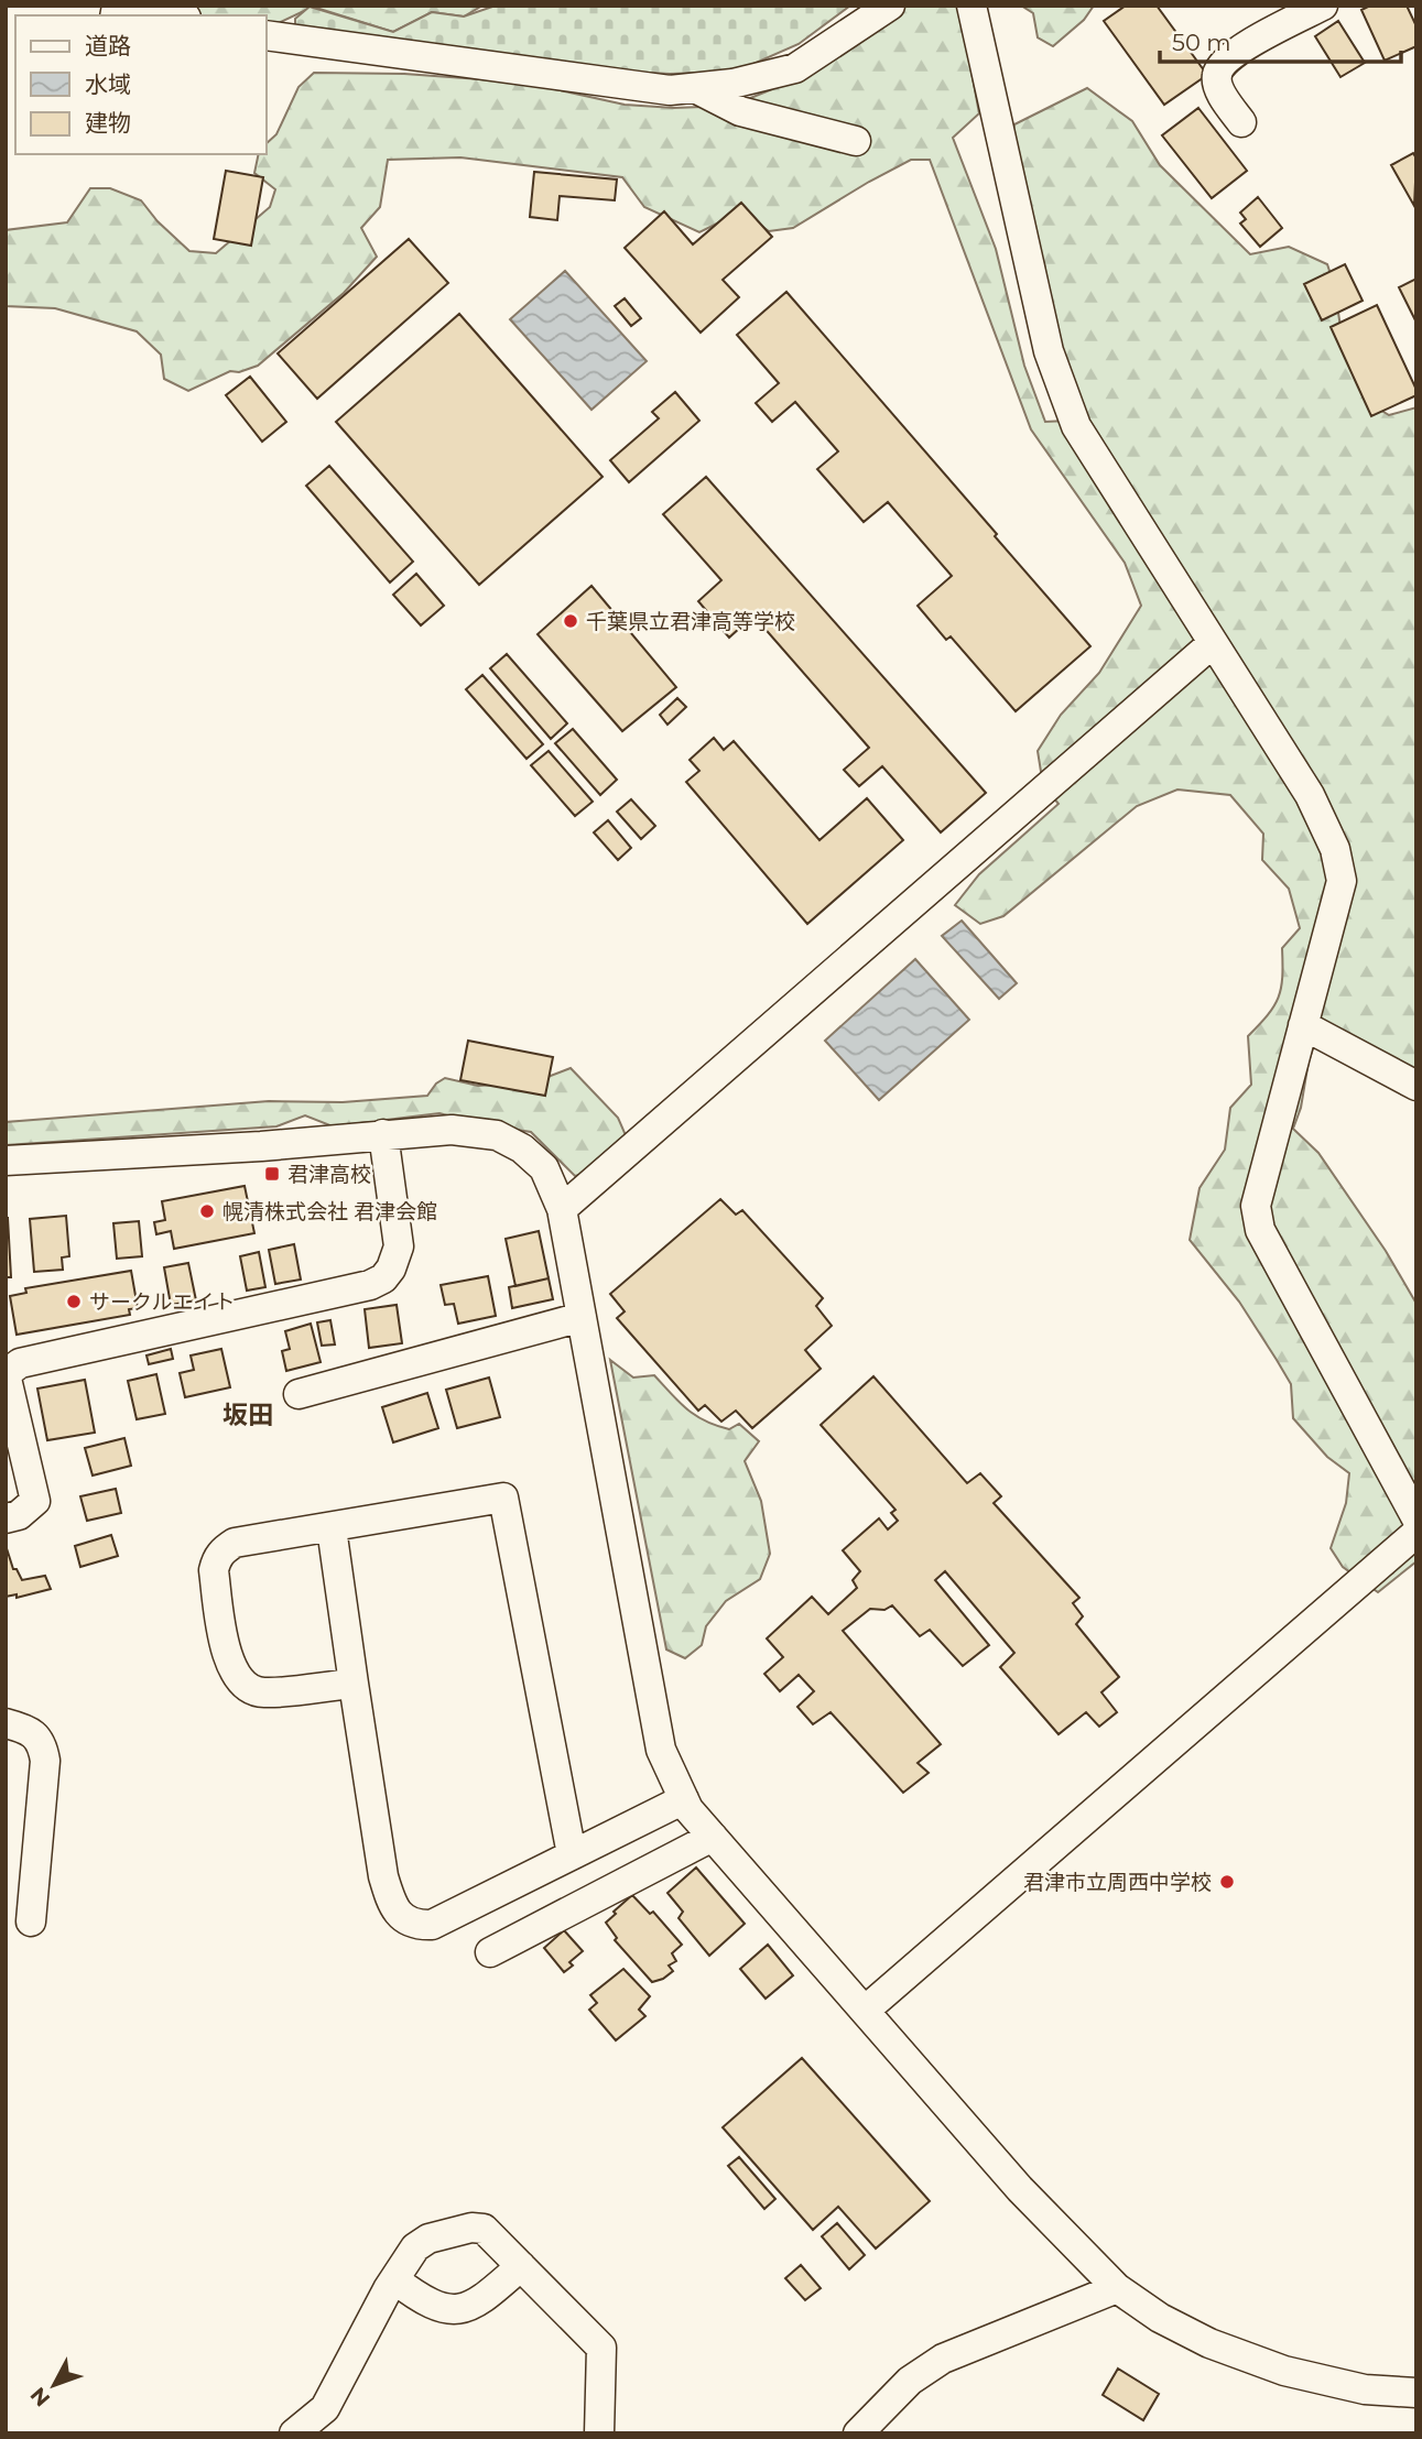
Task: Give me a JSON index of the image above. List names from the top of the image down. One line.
{"districts":["坂田"],"places":{"other":["千葉県立君津高等学校","幌清株式会社 君津会館","サークルエイト","君津市立周西中学校"],"transit":["君津高校"]},"legend":["道路","水域","建物"],"scale_bar":"50 m","north":"bottom left"}
